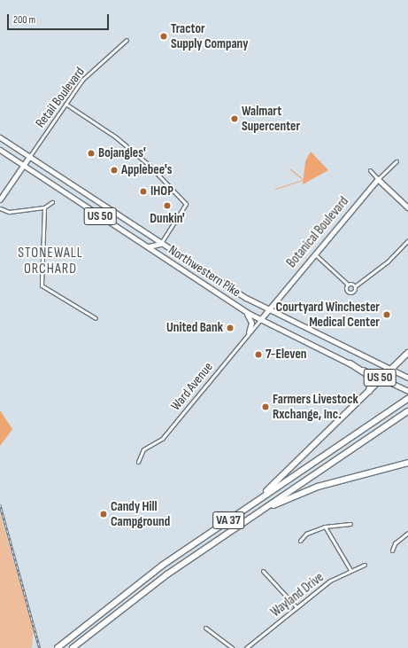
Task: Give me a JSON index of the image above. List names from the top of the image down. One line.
{"streets":{"highway":["VA 37"],"main road":["US 50","Northwestern Pike"],"street":["Retail Boulevard","Botanical Boulevard","Ward Avenue","Wayland Drive"]},"crossings":[["Retail Boulevard","Northwestern Pike"],["Botanical Boulevard","Northwestern Pike"],["Botanical Boulevard","Ward Avenue"],["Northwestern Pike","Ward Avenue"]],"districts":["STONEWALL ORCHARD"],"places":["Tractor Supply Company","Walmart Supercenter","Bojangles'","Applebee's","IHOP","Dunkin'","Courtyard Winchester Medical Center","United Bank","7-Eleven","Farmers Livestock Rxchange, Inc.","Candy Hill Campground"],"scale_bar":"200 m"}
